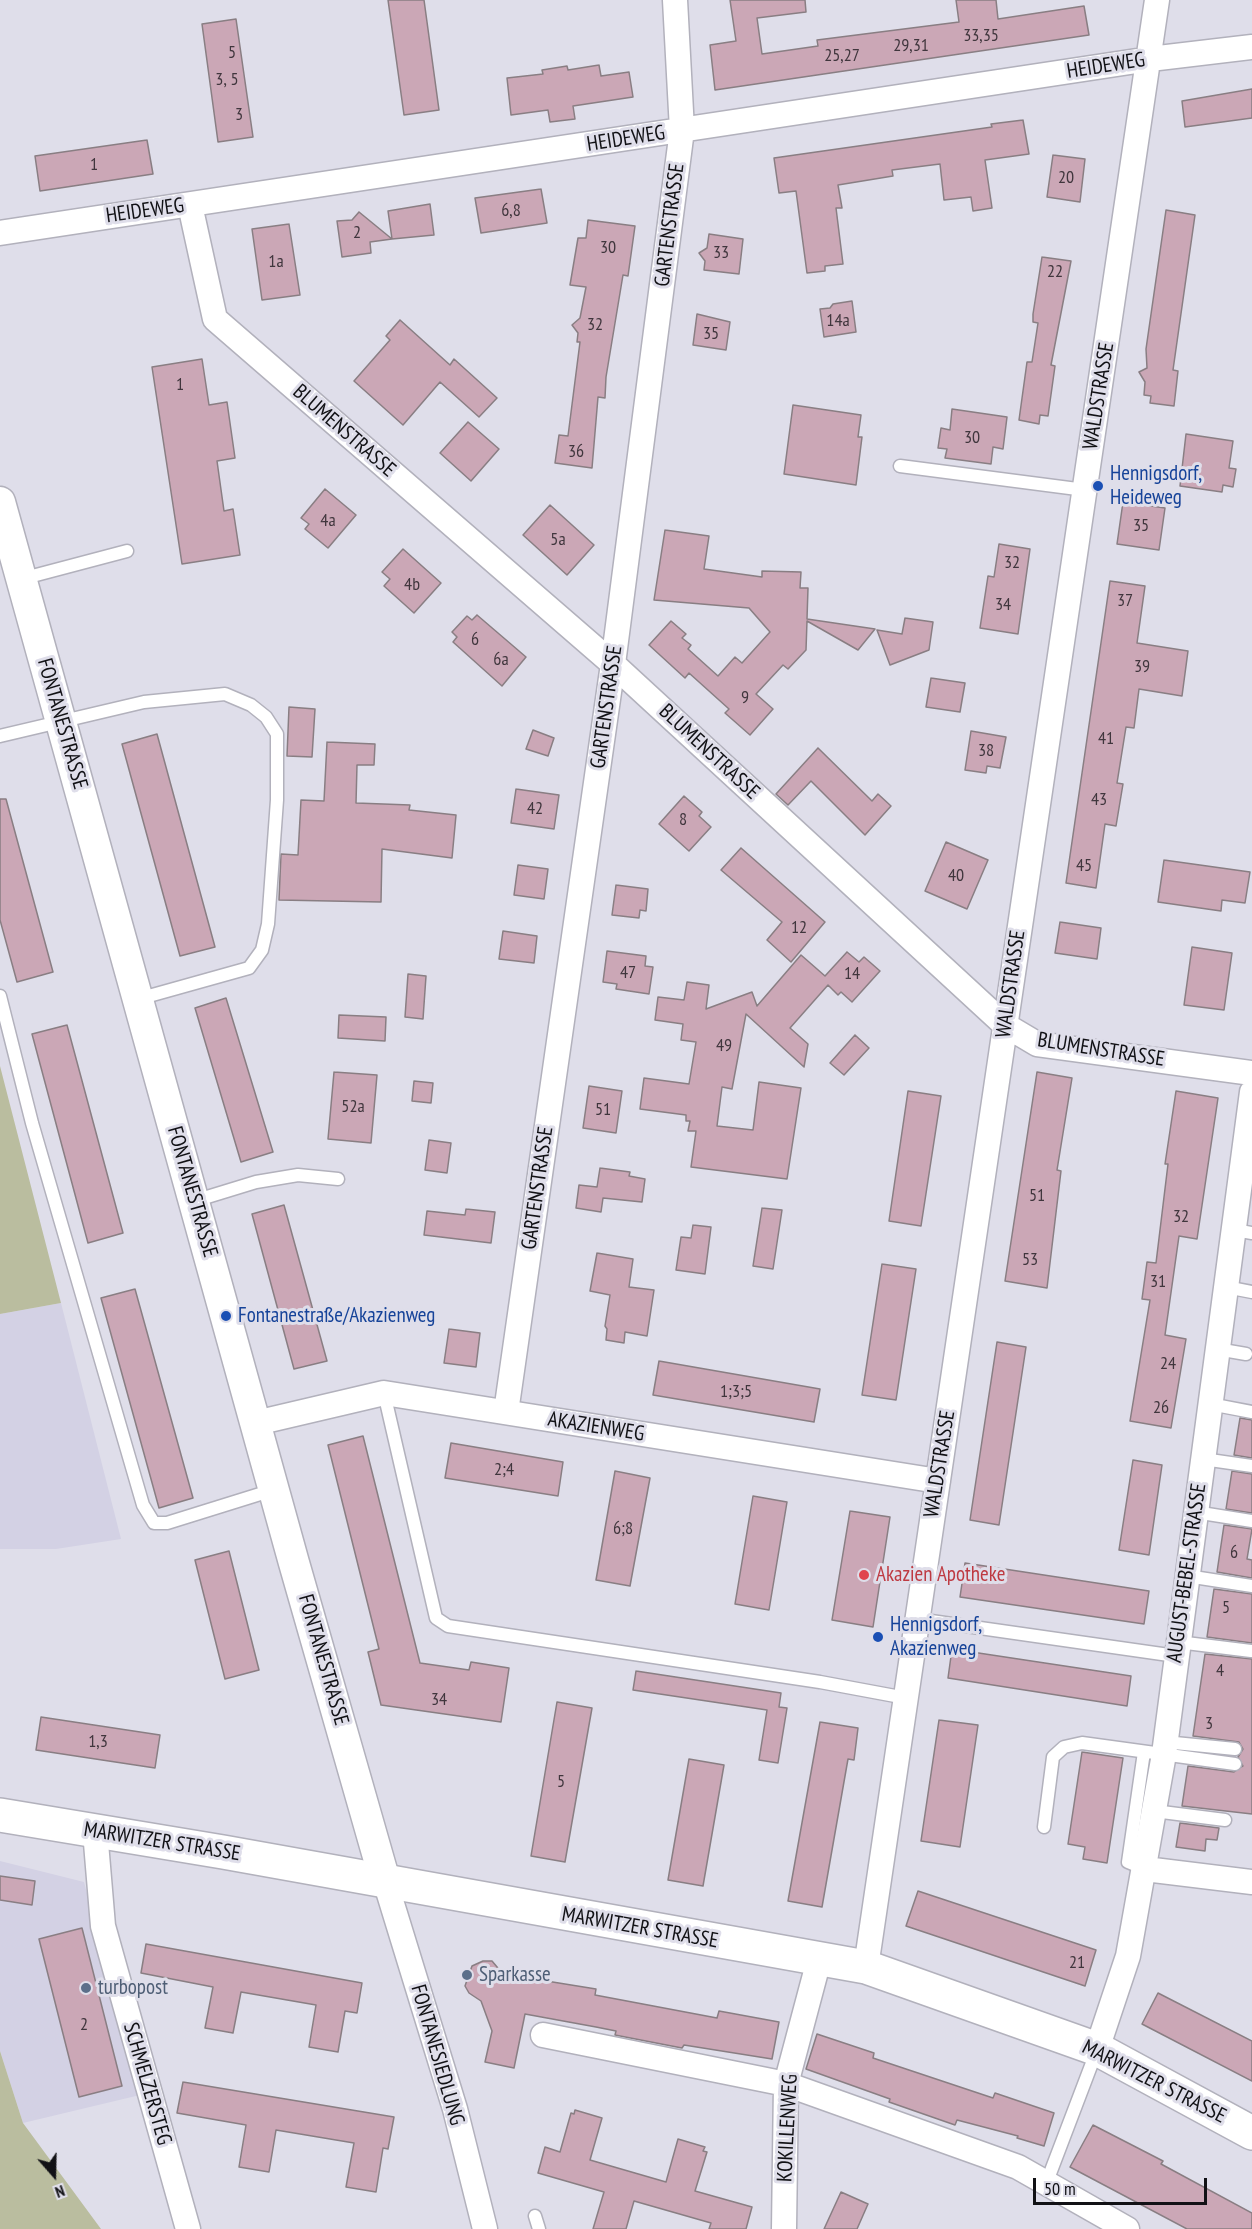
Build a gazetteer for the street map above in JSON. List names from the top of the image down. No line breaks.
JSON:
{"streets":{"main road":["MARWITZER STRASSE"],"street":["HEIDEWEG","GARTENSTRASSE","WALDSTRASSE","BLUMENSTRASSE","FONTANESTRASSE","AKAZIENWEG","AUGUST-BEBEL-STRASSE","FONTANESIEDLUNG","SCHMELZERSTEG","KOKILLENWEG"]},"crossings":[["HEIDEWEG","GARTENSTRASSE"],["HEIDEWEG","WALDSTRASSE"],["HEIDEWEG","BLUMENSTRASSE"],["GARTENSTRASSE","BLUMENSTRASSE"],["GARTENSTRASSE","AKAZIENWEG"],["WALDSTRASSE","BLUMENSTRASSE"],["WALDSTRASSE","AKAZIENWEG"],["WALDSTRASSE","MARWITZER STRASSE"],["FONTANESTRASSE","AKAZIENWEG"],["FONTANESTRASSE","MARWITZER STRASSE"],["FONTANESTRASSE","FONTANESIEDLUNG"],["AUGUST-BEBEL-STRASSE","MARWITZER STRASSE"],["MARWITZER STRASSE","FONTANESIEDLUNG"],["MARWITZER STRASSE","SCHMELZERSTEG"],["MARWITZER STRASSE","KOKILLENWEG"]],"places":["Hennigsdorf, Heideweg","Fontanestraße/Akazienweg","Akazien Apotheke","Hennigsdorf, Akazienweg","Sparkasse","turbopost"],"house_numbers":["33,35","29,31","5","25,27","3, 5","3","1","20","6,8","2","30","33","1a","22","14a","32","35","1","30","36","4a","35","5a","32","4b","37","34","6","6a","39","9","41","38","43","42","8","45","40","12","47","14","49","52a","51","51","32","53","31","24","1;3;5","26","2;4","6;8","6","5","4","34","3","1,3","5","21","2"],"scale_bar":"50 m","north":"bottom"}
